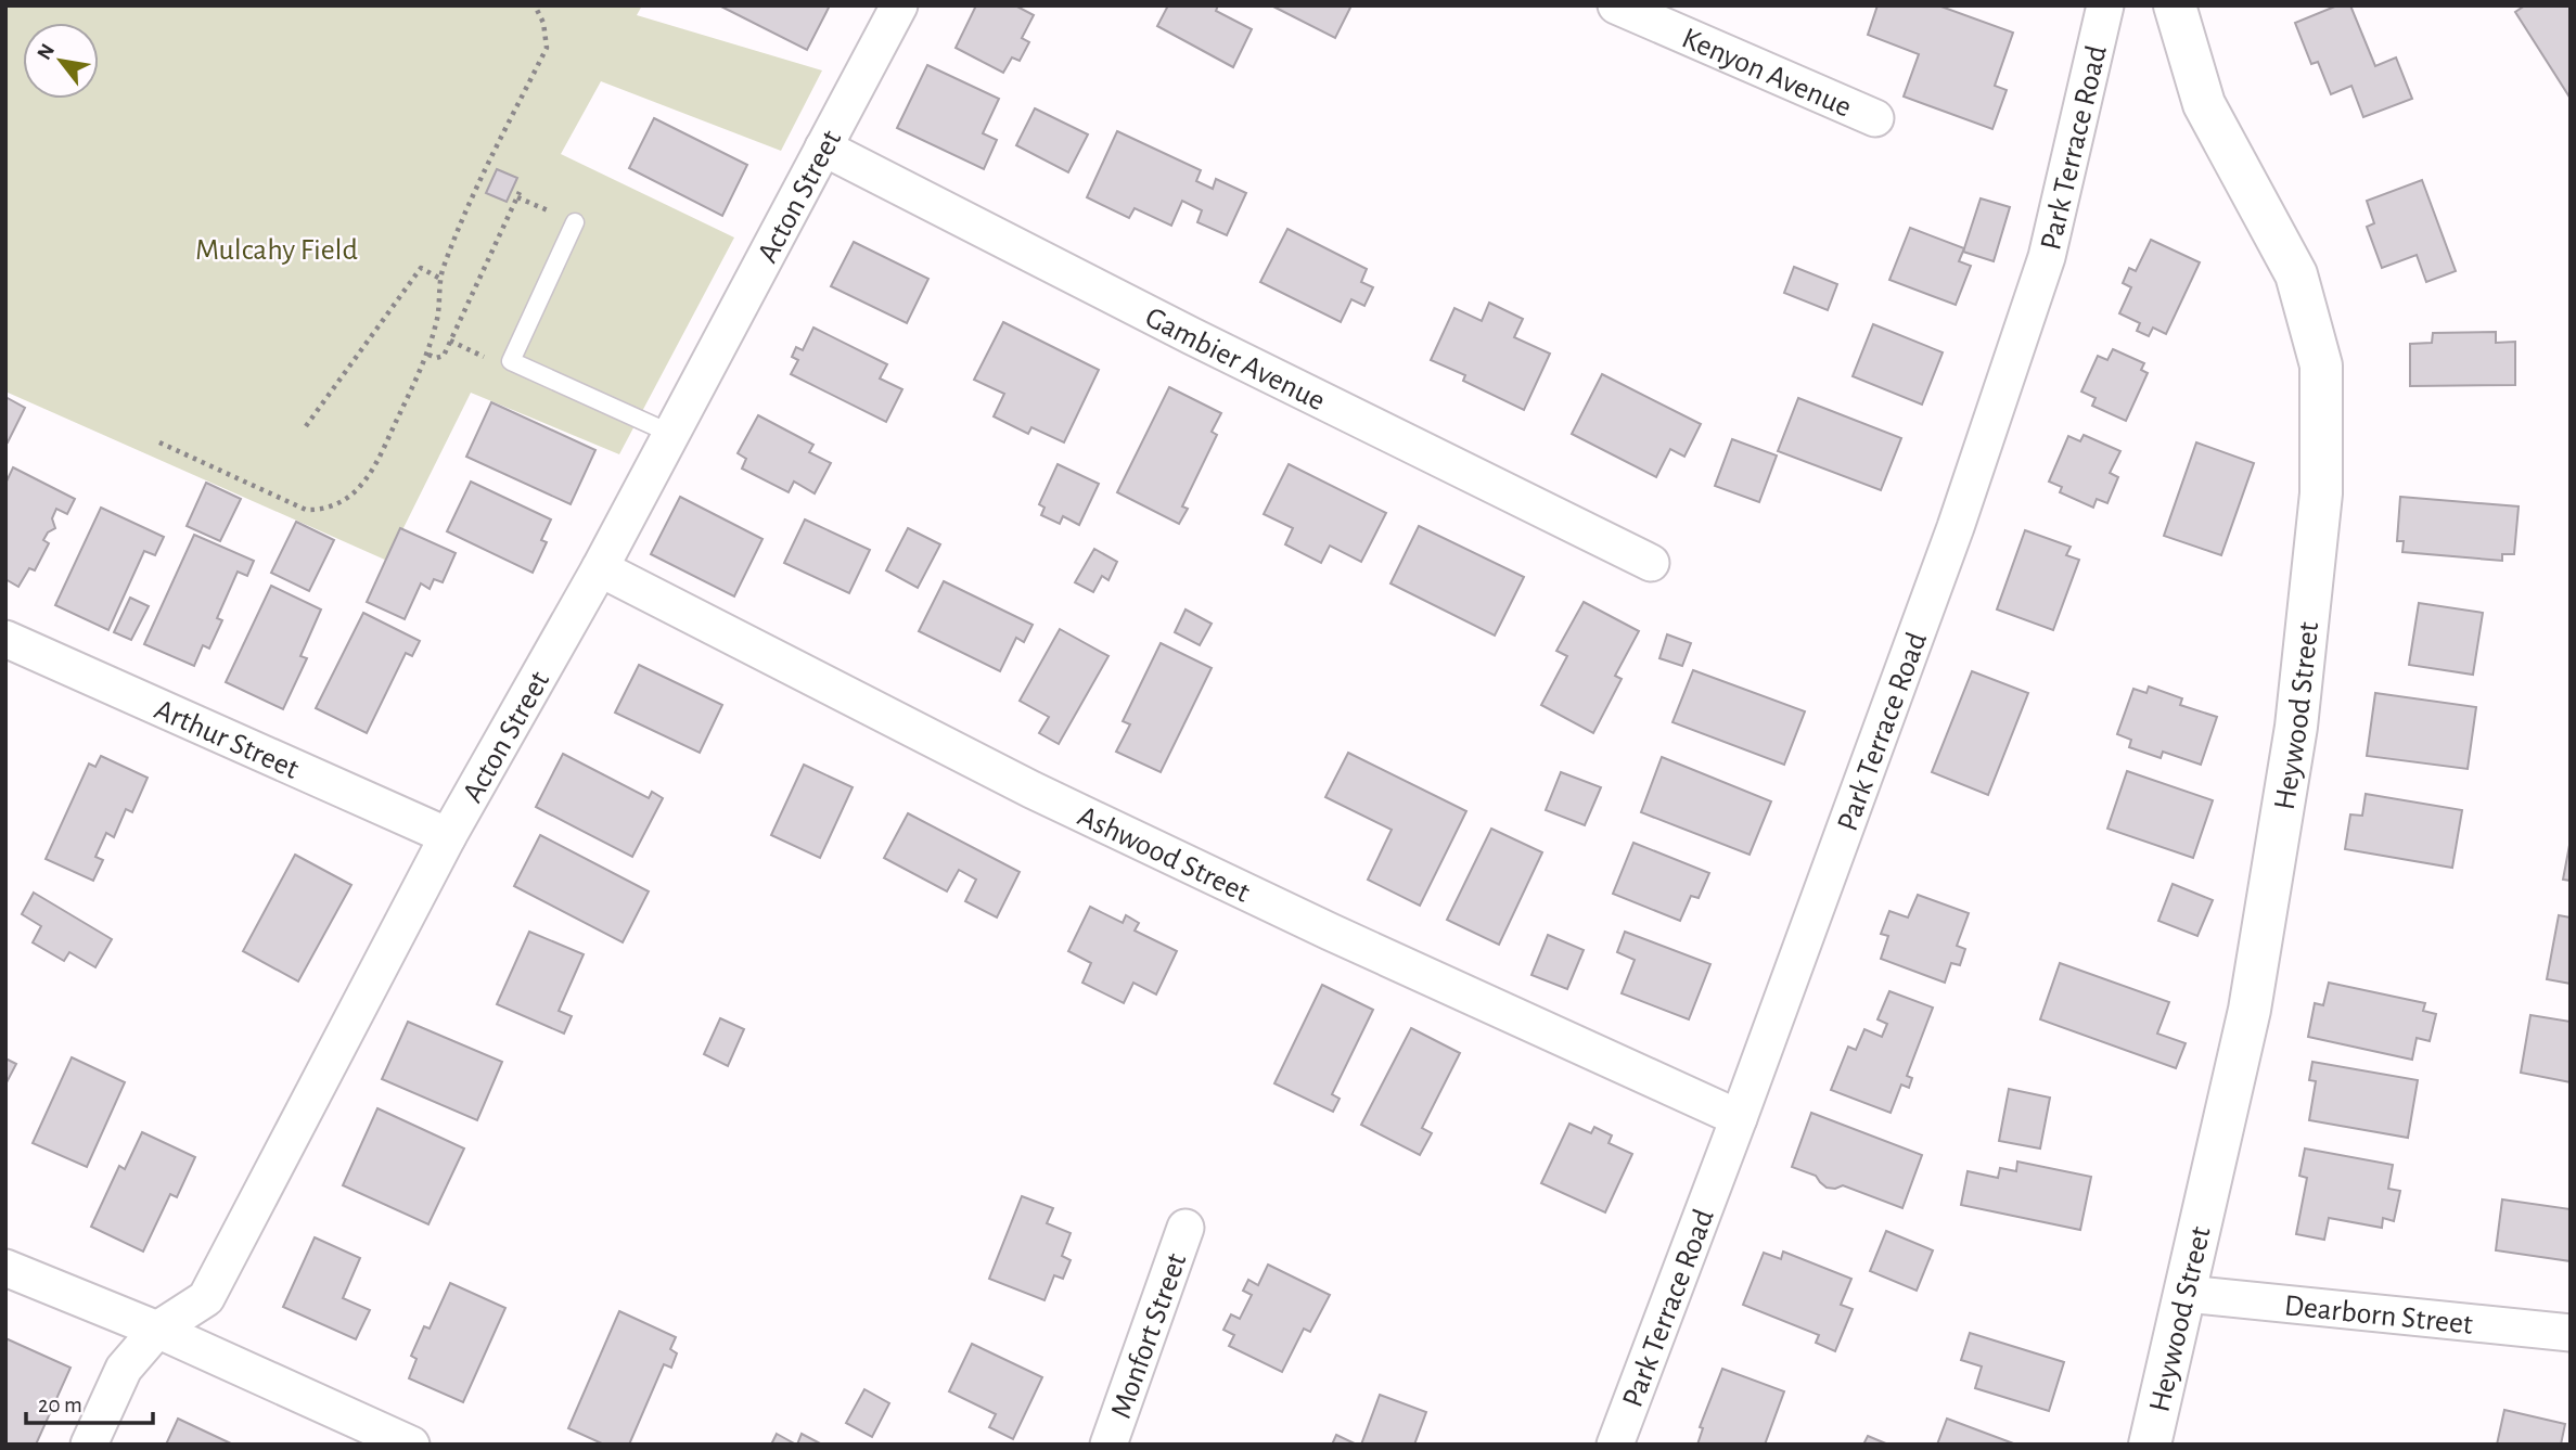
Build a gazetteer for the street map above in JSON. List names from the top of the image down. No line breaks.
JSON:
{"streets":{"street":["Kenyon Avenue","Park Terrace Road","Acton Street","Gambier Avenue","Heywood Street","Arthur Street","Ashwood Street","Dearborn Street","Monfort Street"]},"crossings":[["Park Terrace Road","Ashwood Street"],["Acton Street","Gambier Avenue"],["Acton Street","Arthur Street"],["Acton Street","Ashwood Street"],["Heywood Street","Dearborn Street"]],"parks":["Mulcahy Field"],"scale_bar":"20 m","north":"top left"}
